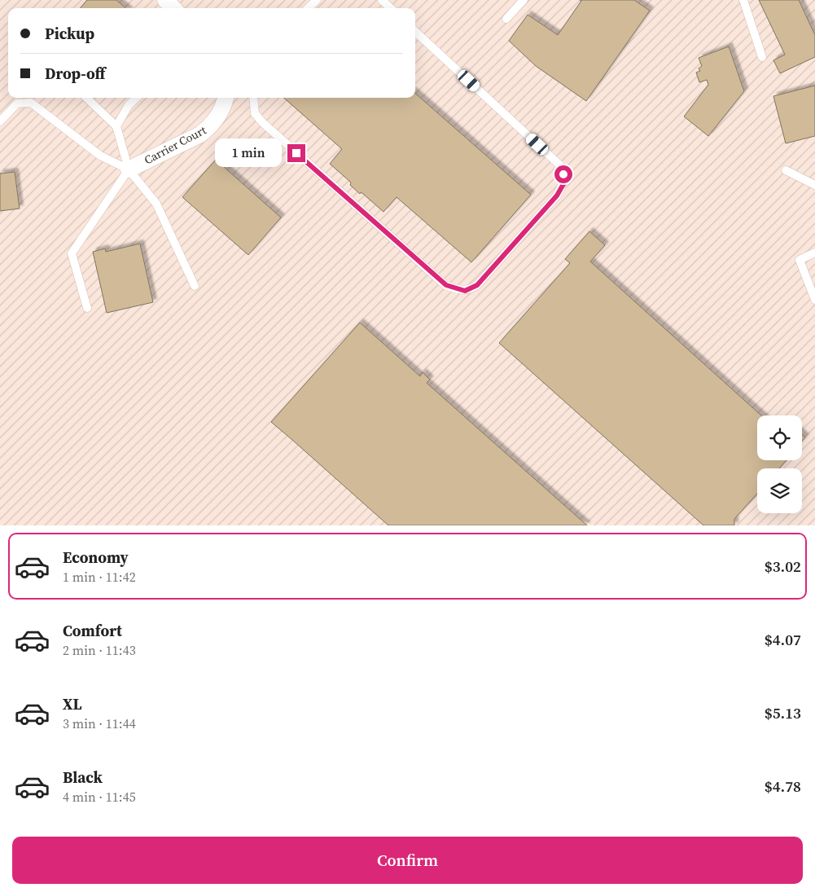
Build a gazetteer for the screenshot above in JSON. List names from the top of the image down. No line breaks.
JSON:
{"streets":{"street":["Carrier Court"]},"page":{"banner":["Pickup","Drop-off"],"bubble":"1 min","list":[{"name":"Economy","note":"1 min · 11:42","value":"$3.02"},{"name":"Comfort","note":"2 min · 11:43","value":"$4.07"},{"name":"XL","note":"3 min · 11:44","value":"$5.13"},{"name":"Black","note":"4 min · 11:45","value":"$4.78"}],"buttons":"Confirm"}}
